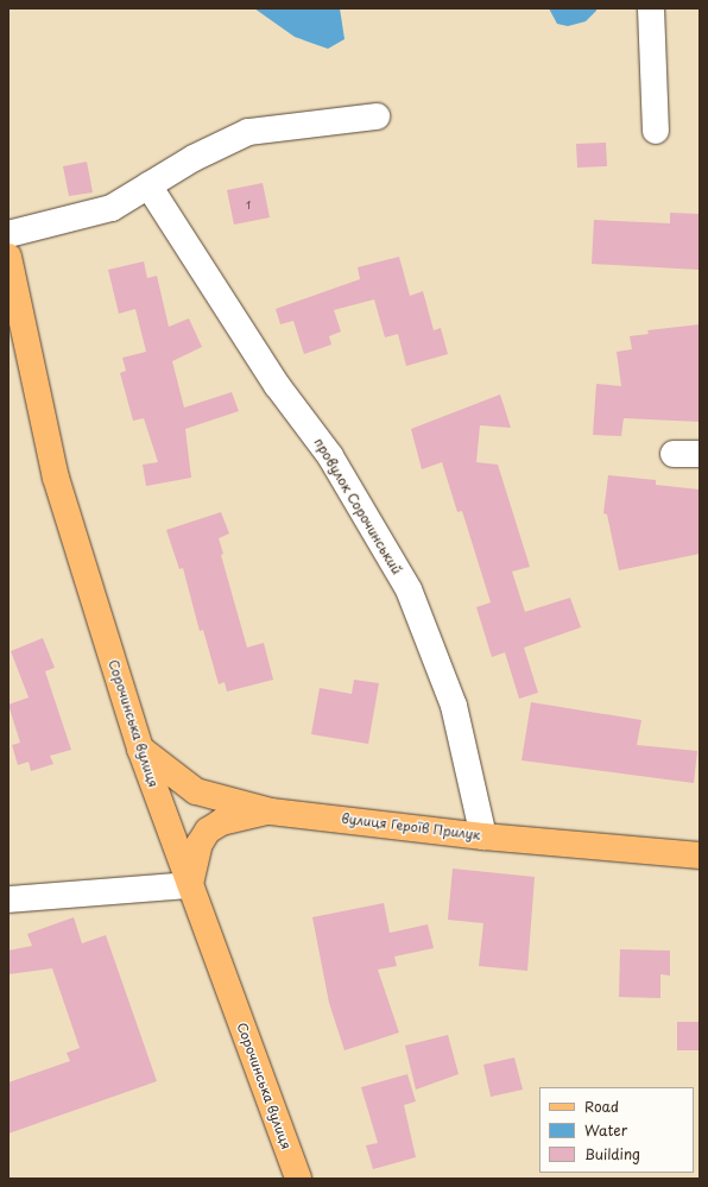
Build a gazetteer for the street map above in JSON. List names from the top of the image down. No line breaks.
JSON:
{"streets":{"main road":["Сорочинська вулиця","вулиця Героїв Прилук"],"street":["провулок Сорочинський"]},"crossings":[["провулок Сорочинський","вулиця Героїв Прилук"],["Сорочинська вулиця","вулиця Героїв Прилук"]],"house_numbers":["1"],"legend":["Road","Water","Building"]}
